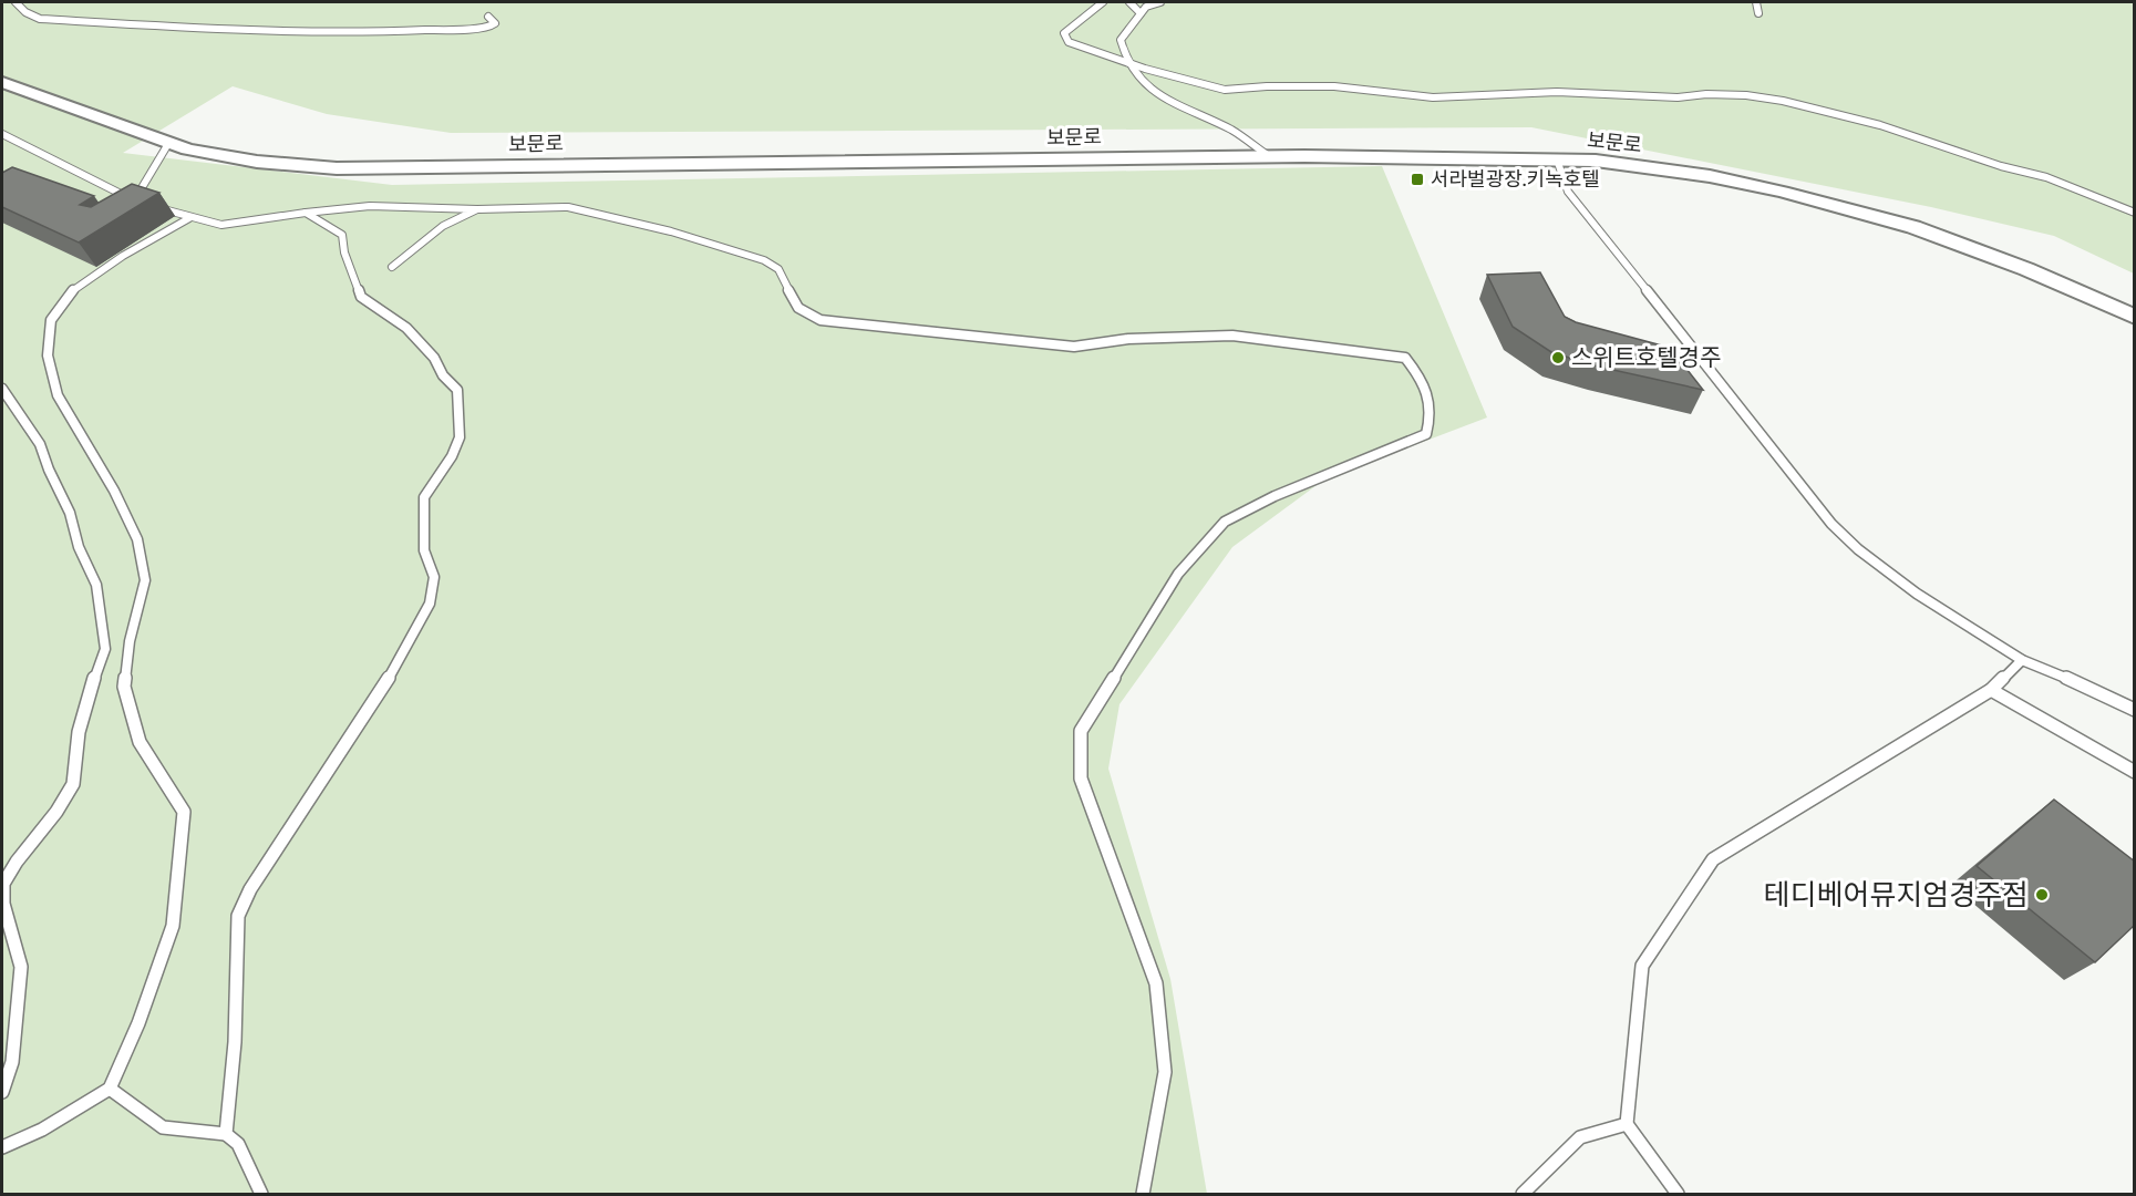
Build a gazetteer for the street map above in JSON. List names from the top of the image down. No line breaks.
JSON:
{"streets":{"street":["보문로"]},"places":{"transit":["서라벌광장.키녹호텔"],"other":["스위트호텔경주","테디베어뮤지엄경주점"]}}
